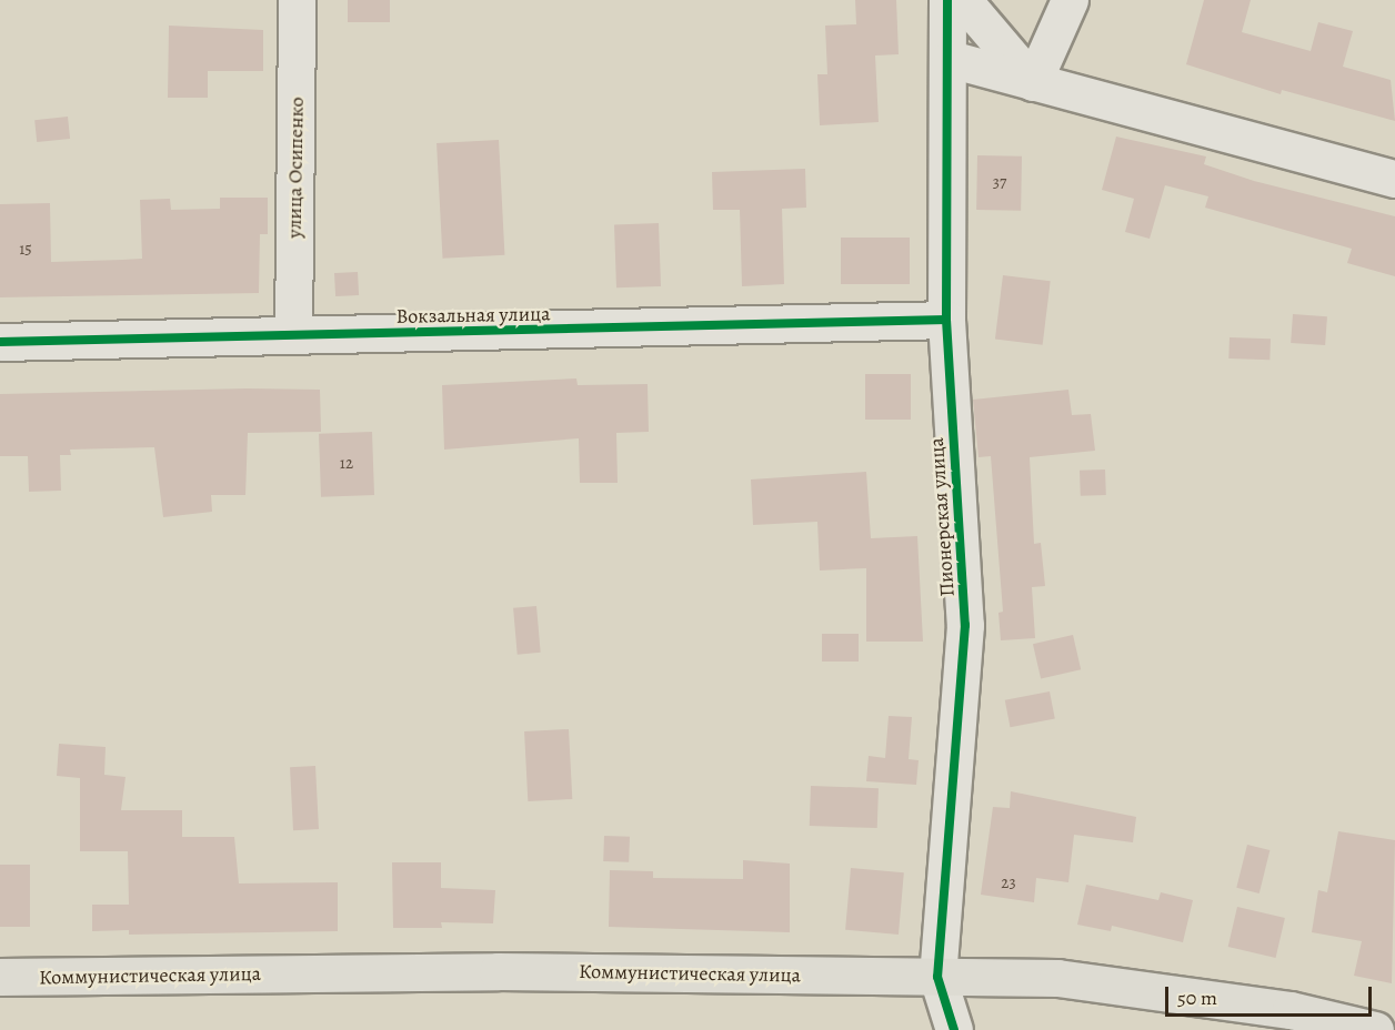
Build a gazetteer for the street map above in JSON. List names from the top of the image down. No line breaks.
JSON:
{"streets":{"main road":["Коммунистическая улица"],"street":["улица Осипенко","Вокзальная улица","Пионерская улица"]},"crossings":[["улица Осипенко","Вокзальная улица"],["Вокзальная улица","Пионерская улица"],["Пионерская улица","Коммунистическая улица"]],"house_numbers":["37","15","12","23"],"scale_bar":"50 m"}
